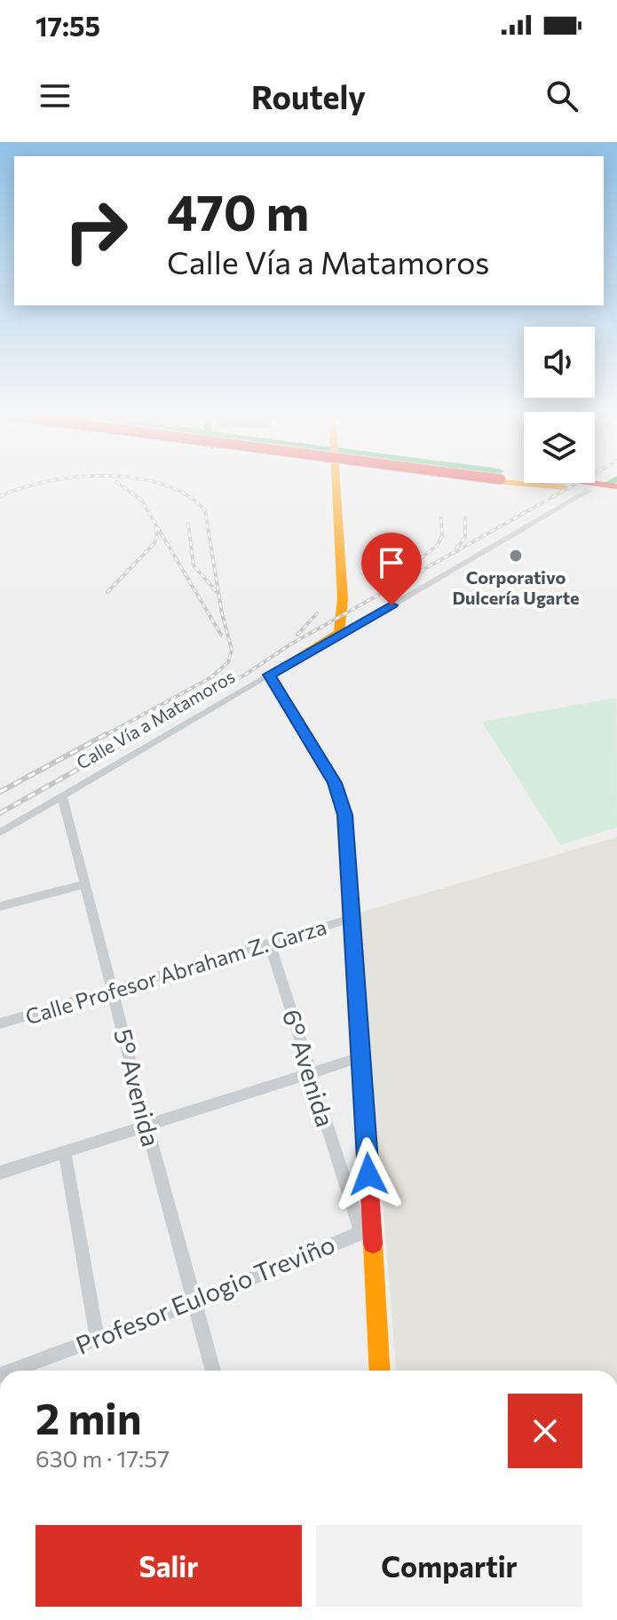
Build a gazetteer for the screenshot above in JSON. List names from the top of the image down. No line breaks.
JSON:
{"streets":{"main road":["Calle Vía a Matamoros"],"street":["Calle Profesor Abraham Z. Garza","6° Avenida","5° Avenida","Profesor Eulogio Treviño"]},"crossings":[["Calle Vía a Matamoros","5° Avenida"],["Calle Profesor Abraham Z. Garza","6° Avenida"],["Calle Profesor Abraham Z. Garza","5° Avenida"],["6° Avenida","Profesor Eulogio Treviño"],["5° Avenida","Profesor Eulogio Treviño"]],"places":["Corporativo Dulcería Ugarte"],"page":{"status":"17:55","header":"Routely","turn":["470 m","Calle Vía a Matamoros"],"heading":["2 min","630 m · 17:57"],"buttons":["Salir","Compartir"]}}
